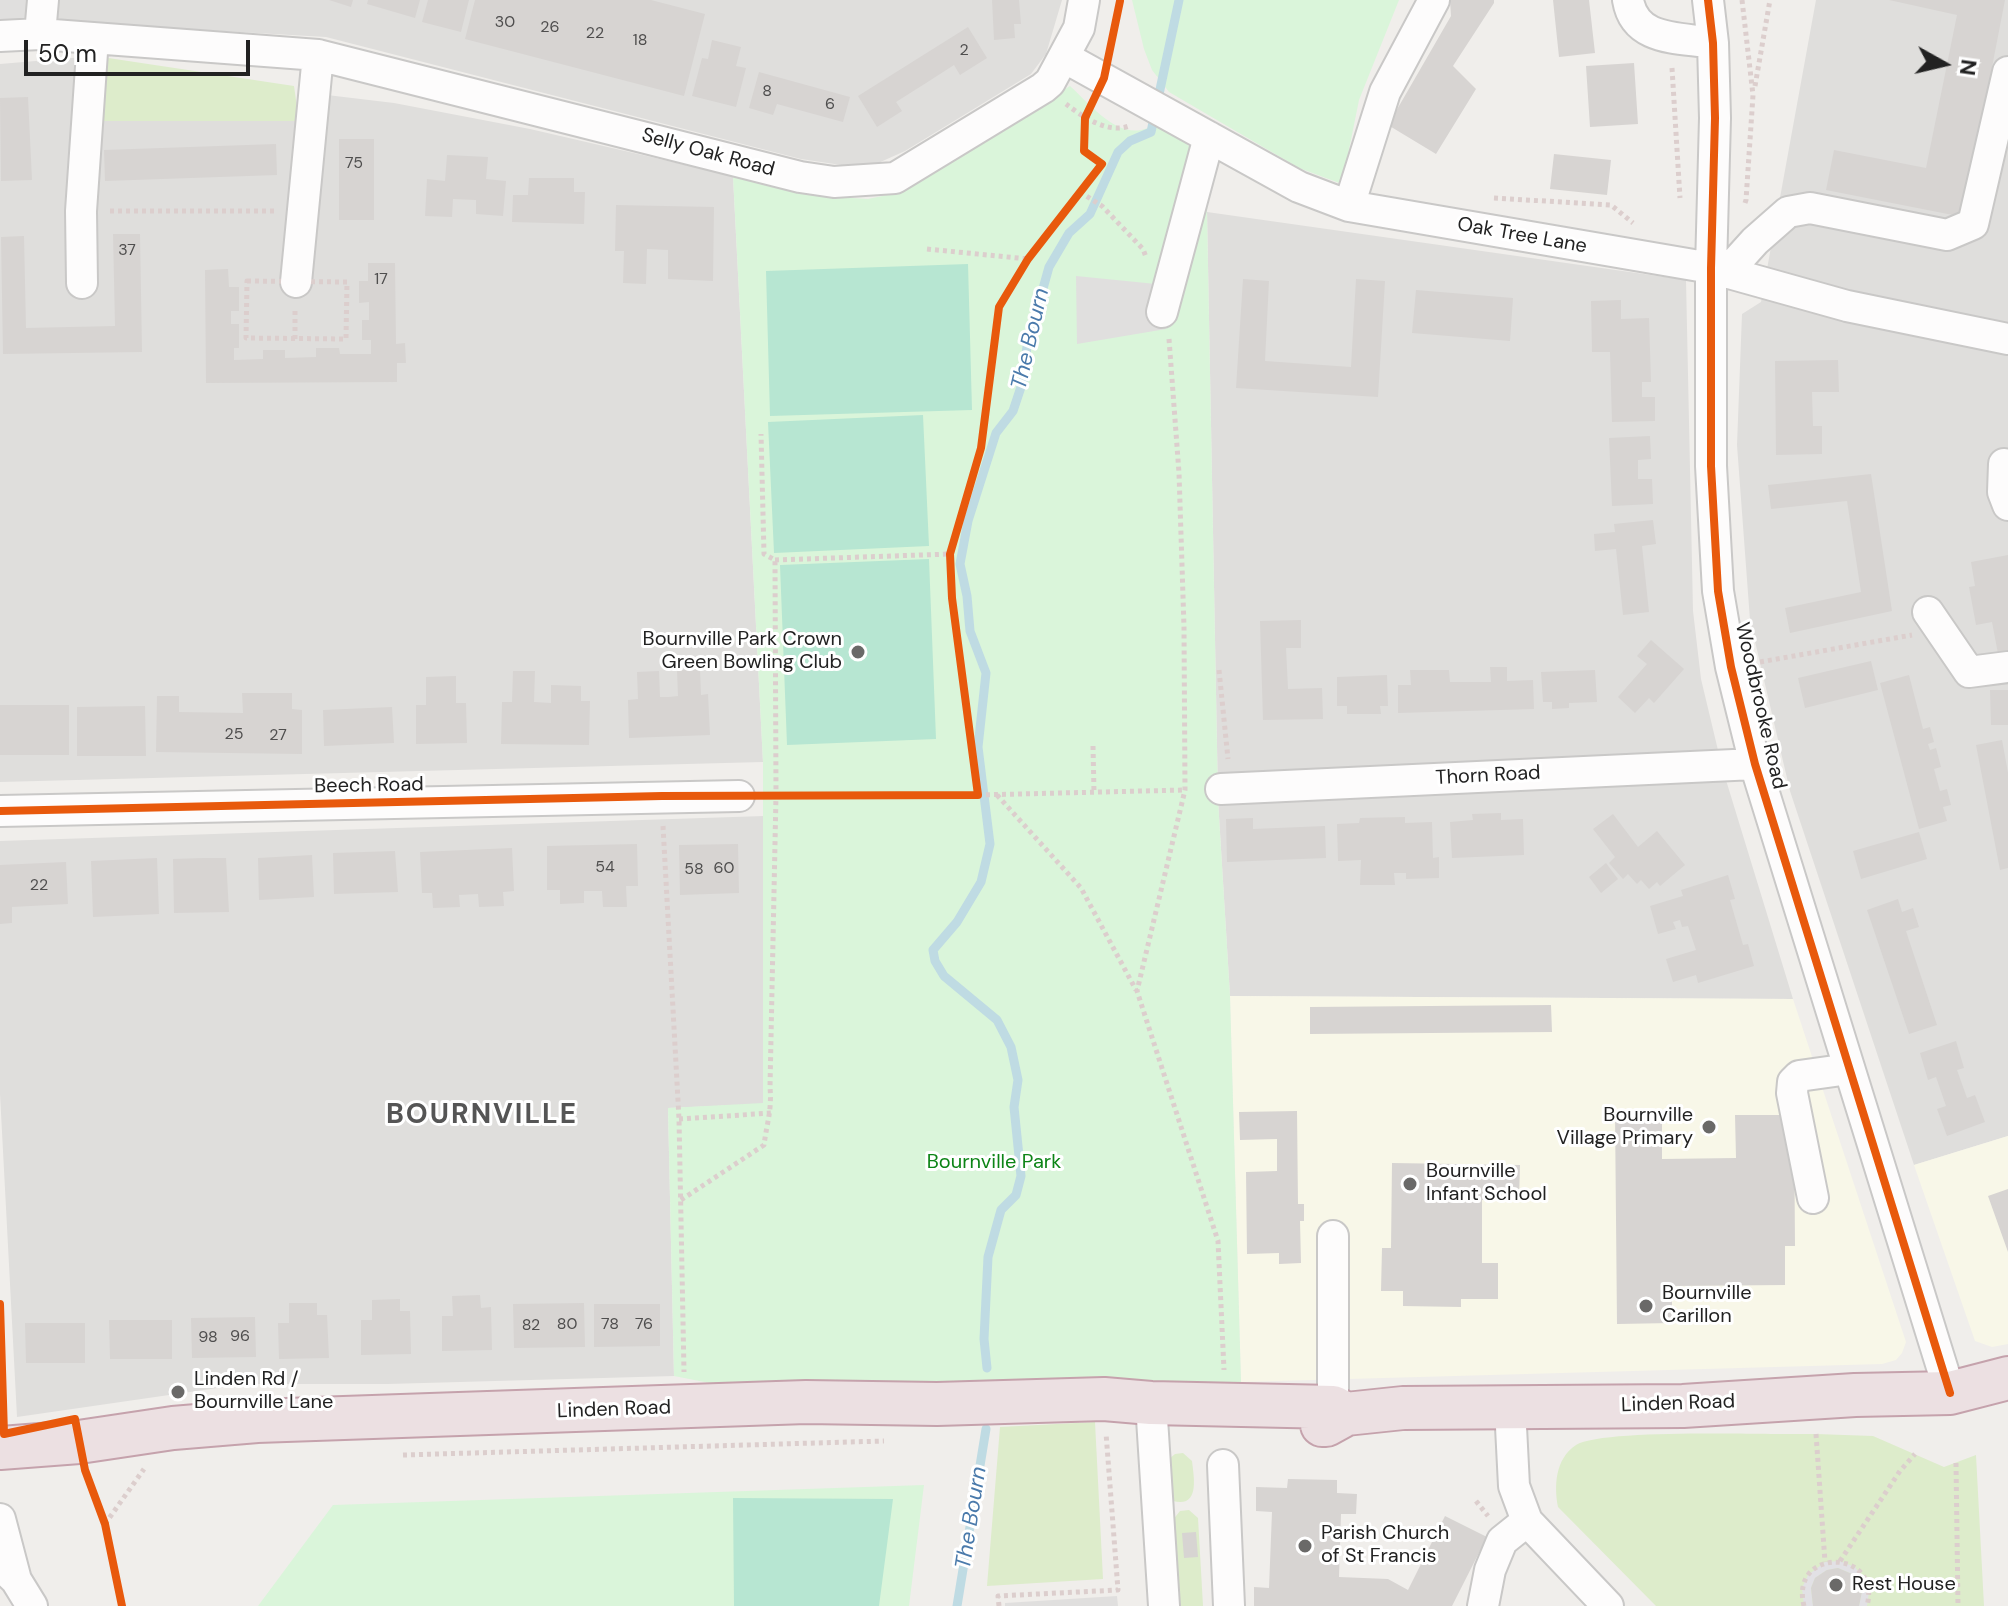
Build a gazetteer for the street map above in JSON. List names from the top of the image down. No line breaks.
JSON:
{"streets":{"highway":["Linden Road"],"street":["Selly Oak Road","Oak Tree Lane","Woodbrooke Road","Thorn Road","Beech Road"]},"crossings":[["Selly Oak Road","Oak Tree Lane"],["Oak Tree Lane","Woodbrooke Road"],["Woodbrooke Road","Thorn Road"],["Woodbrooke Road","Linden Road"]],"districts":["BOURNVILLE"],"water":["The Bourn"],"parks":["Bournville Park"],"places":["Bournville Park Crown Green Bowling Club","Bournville Village Primary","Bournville Infant School","Bournville Carillon","Linden Rd / Bournville Lane","Parish Church of St Francis","Rest House"],"house_numbers":["30","26","22","18","2","8","6","75","37","17","25","27","54","60","58","22","80","78","76","82","96","98"],"scale_bar":"50 m","north":"right"}
